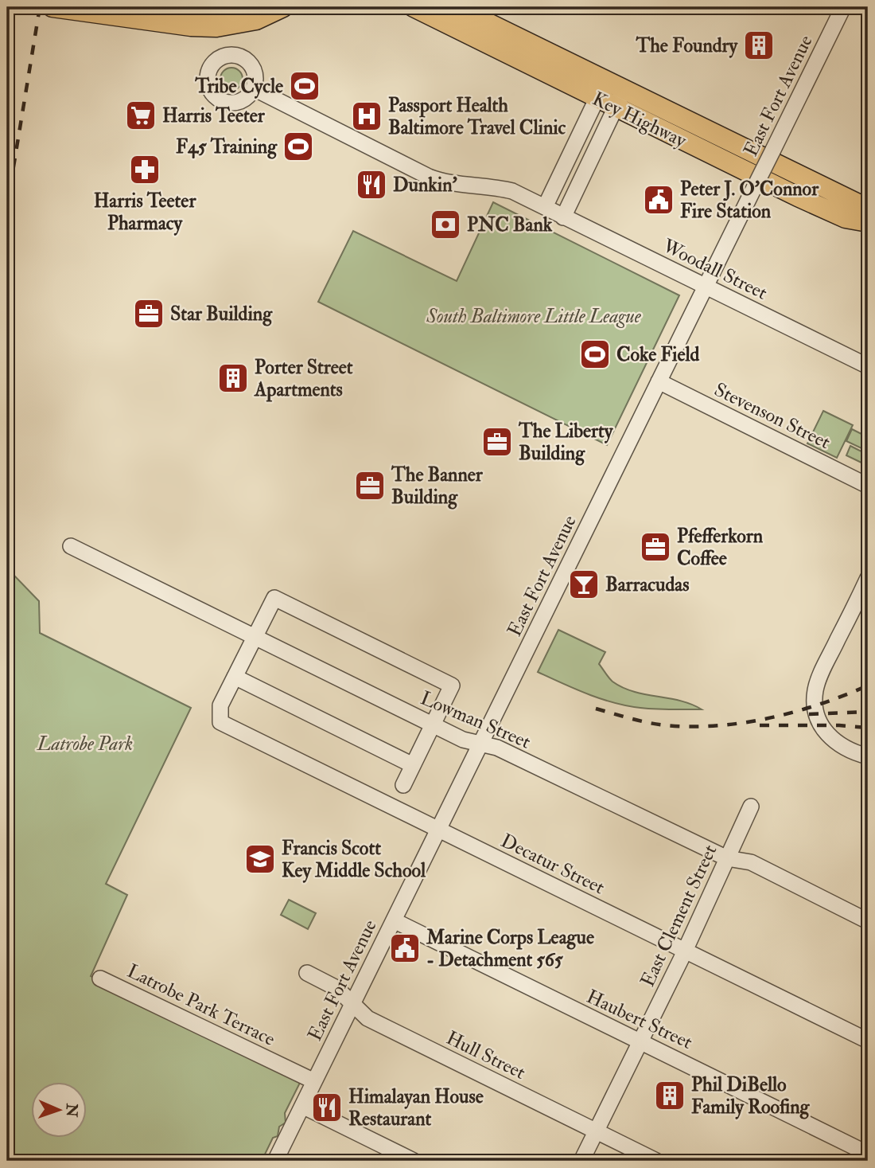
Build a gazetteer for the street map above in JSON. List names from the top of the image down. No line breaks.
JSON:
{"streets":{"main road":["Key Highway"],"street":["East Fort Avenue","Woodall Street","Stevenson Street","Lowman Street","Decatur Street","East Clement Street","Latrobe Park Terrace","Haubert Street","Hull Street"]},"crossings":[["East Fort Avenue","Woodall Street"],["East Fort Avenue","Stevenson Street"],["East Fort Avenue","Lowman Street"],["East Fort Avenue","Decatur Street"],["East Fort Avenue","Latrobe Park Terrace"],["East Fort Avenue","Haubert Street"],["East Fort Avenue","Hull Street"],["Lowman Street","East Clement Street"],["Decatur Street","East Clement Street"],["East Clement Street","Haubert Street"],["East Clement Street","Hull Street"]],"parks":["South Baltimore Little League","Latrobe Park"],"places":{"building":["The Foundry","Porter Street Apartments","Phil DiBello Family Roofing"],"sports":["Tribe Cycle","F45 Training","Coke Field"],"supermarket":["Harris Teeter"],"hospital":["Passport Health Baltimore Travel Clinic"],"pharmacy":["Harris Teeter Pharmacy"],"restaurant":["Dunkin'","Himalayan House Restaurant"],"public building":["Peter J. O'Connor Fire Station","Marine Corps League - Detachment 565"],"bank":["PNC Bank"],"office":["Star Building","The Liberty Building","The Banner Building","Pfefferkorn Coffee"],"bar":["Barracudas"],"school or university":["Francis Scott Key Middle School"]},"north":"right"}
